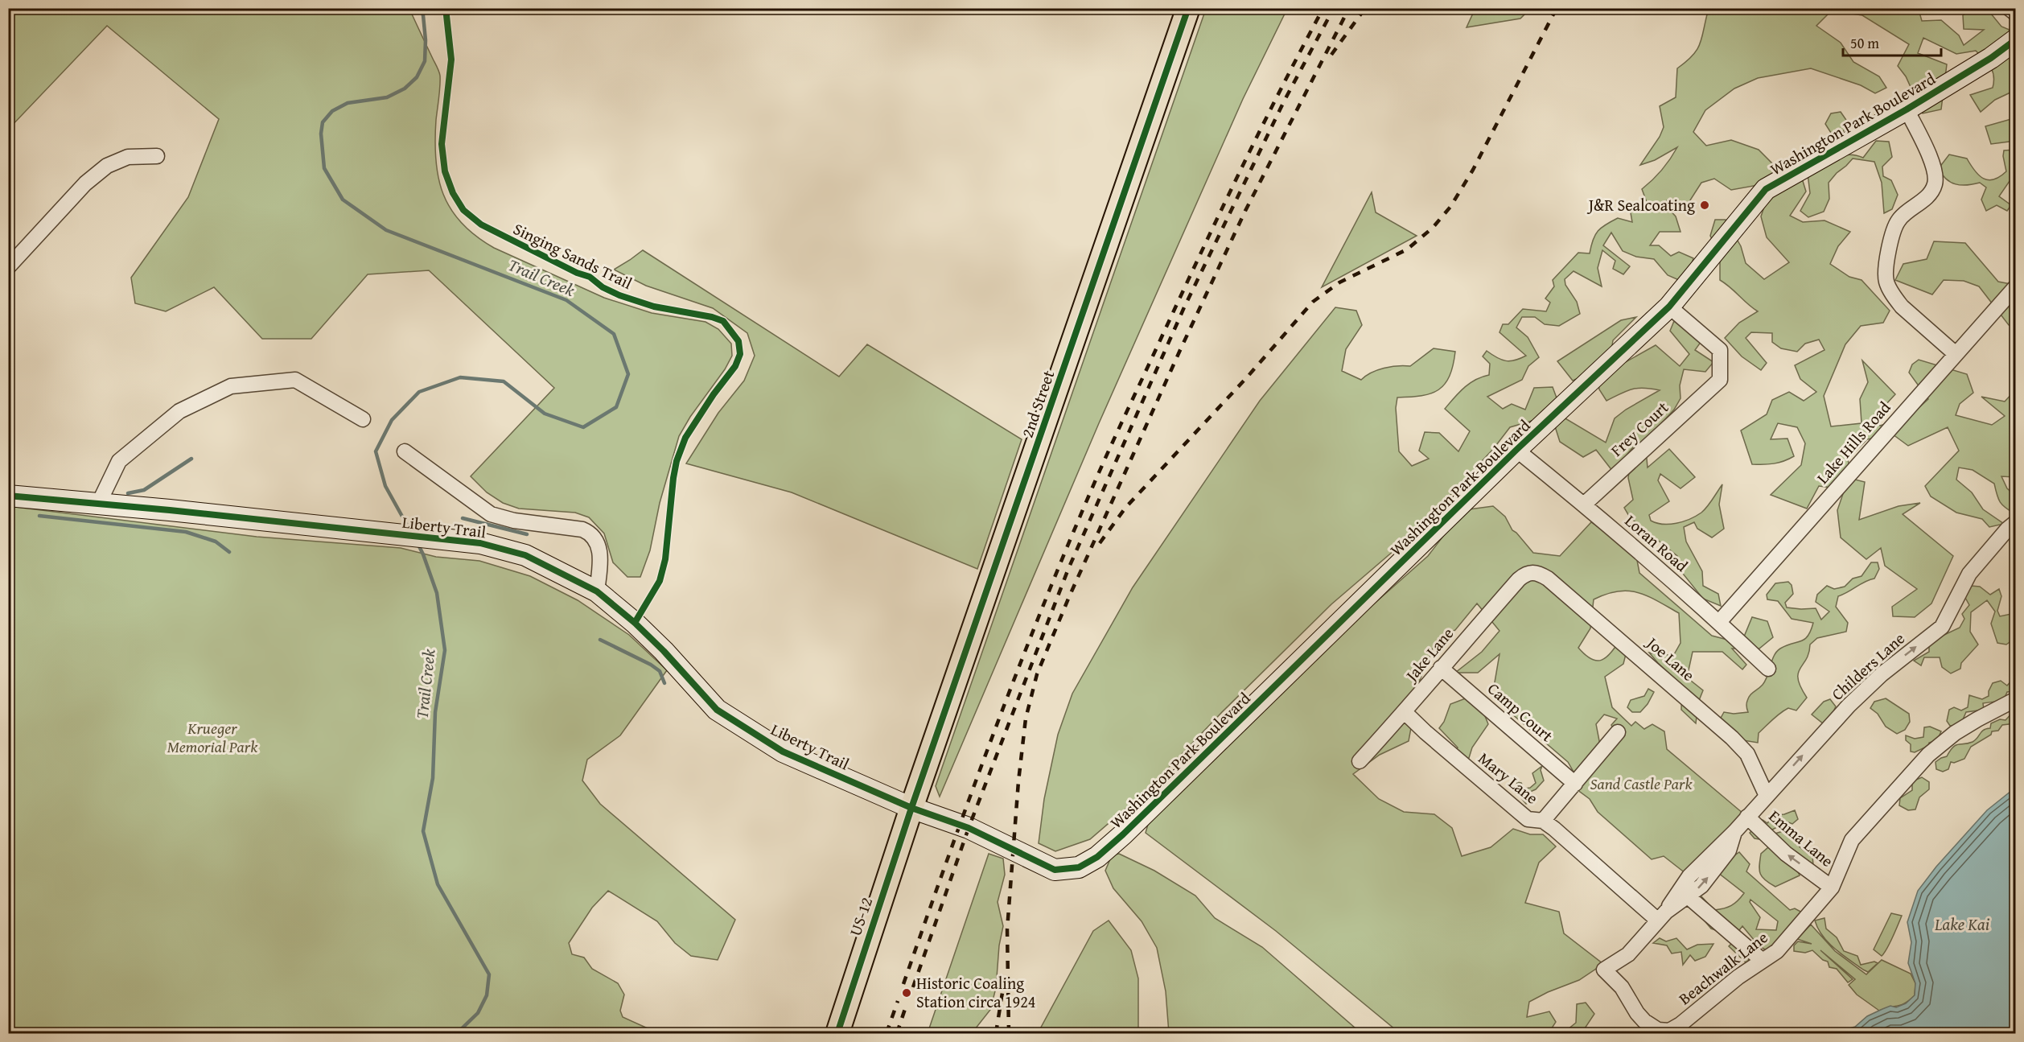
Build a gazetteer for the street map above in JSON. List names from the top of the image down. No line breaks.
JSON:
{"streets":{"main road":["2nd Street","US-12"],"street":["Washington Park Boulevard","Frey Court","Lake Hills Road","Liberty Trail","Loran Road","Jake Lane","Joe Lane","Childers Lane","Camp Court","Mary Lane","Emma Lane","Beachwalk Lane"],"cycle path":["Singing Sands Trail"]},"crossings":[["Washington Park Boulevard","2nd Street"],["Washington Park Boulevard","Frey Court"],["Washington Park Boulevard","Liberty Trail"],["Washington Park Boulevard","Loran Road"],["Washington Park Boulevard","US-12"],["2nd Street","Liberty Trail"],["2nd Street","US-12"],["Frey Court","Loran Road"],["Lake Hills Road","Loran Road"],["Liberty Trail","US-12"],["Jake Lane","Joe Lane"],["Jake Lane","Camp Court"],["Jake Lane","Mary Lane"],["Joe Lane","Childers Lane"],["Childers Lane","Mary Lane"],["Childers Lane","Emma Lane"],["Childers Lane","Beachwalk Lane"],["Emma Lane","Beachwalk Lane"]],"one_way":["Childers Lane"],"water":["Trail Creek","Lake Kai"],"parks":["Krueger Memorial Park","Sand Castle Park"],"places":["J&R Sealcoating","Historic Coaling Station circa 1924"],"scale_bar":"50 m"}
